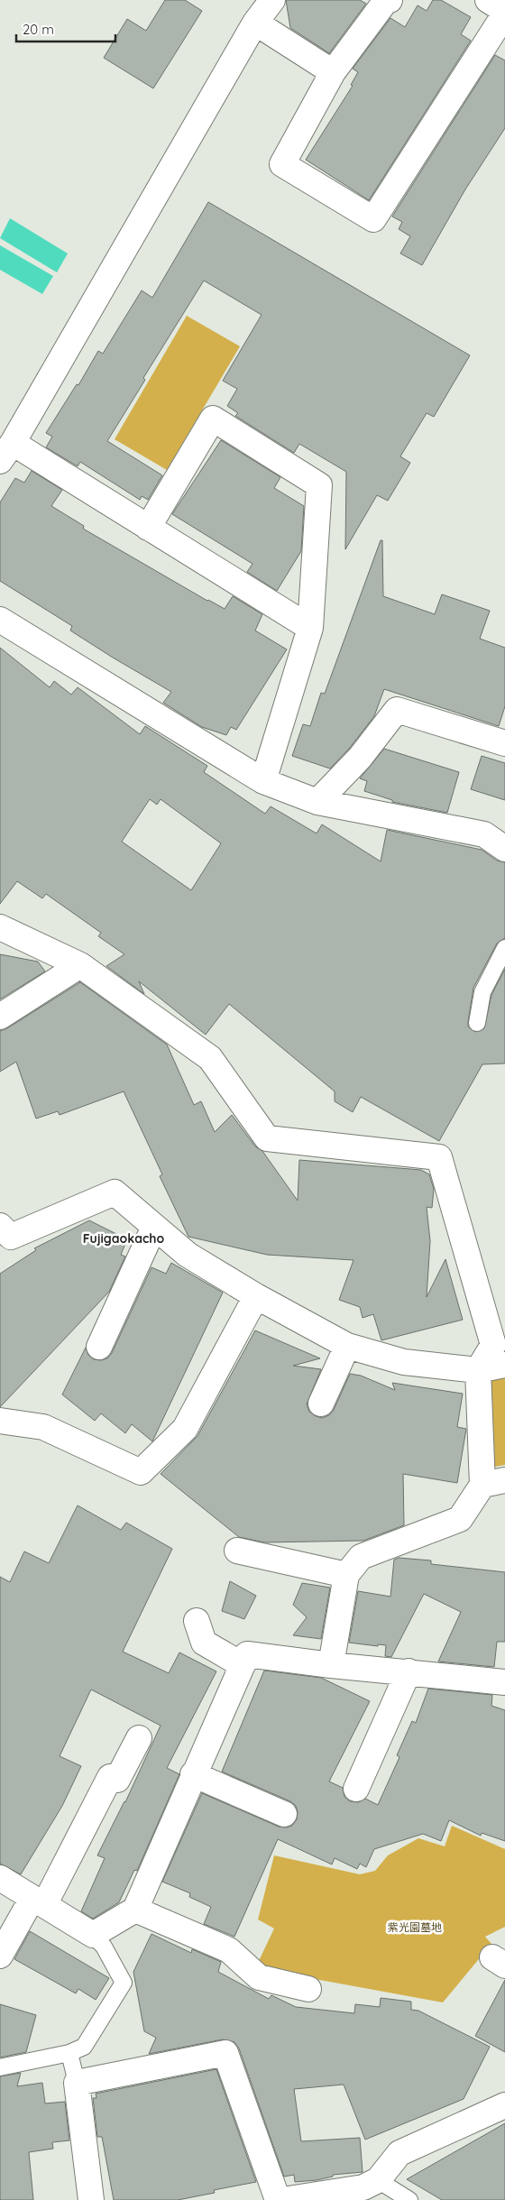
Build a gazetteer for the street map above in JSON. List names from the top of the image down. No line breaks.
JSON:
{"districts":["Fujigaokacho"],"parks":["紫光園墓地"],"scale_bar":"20 m"}
